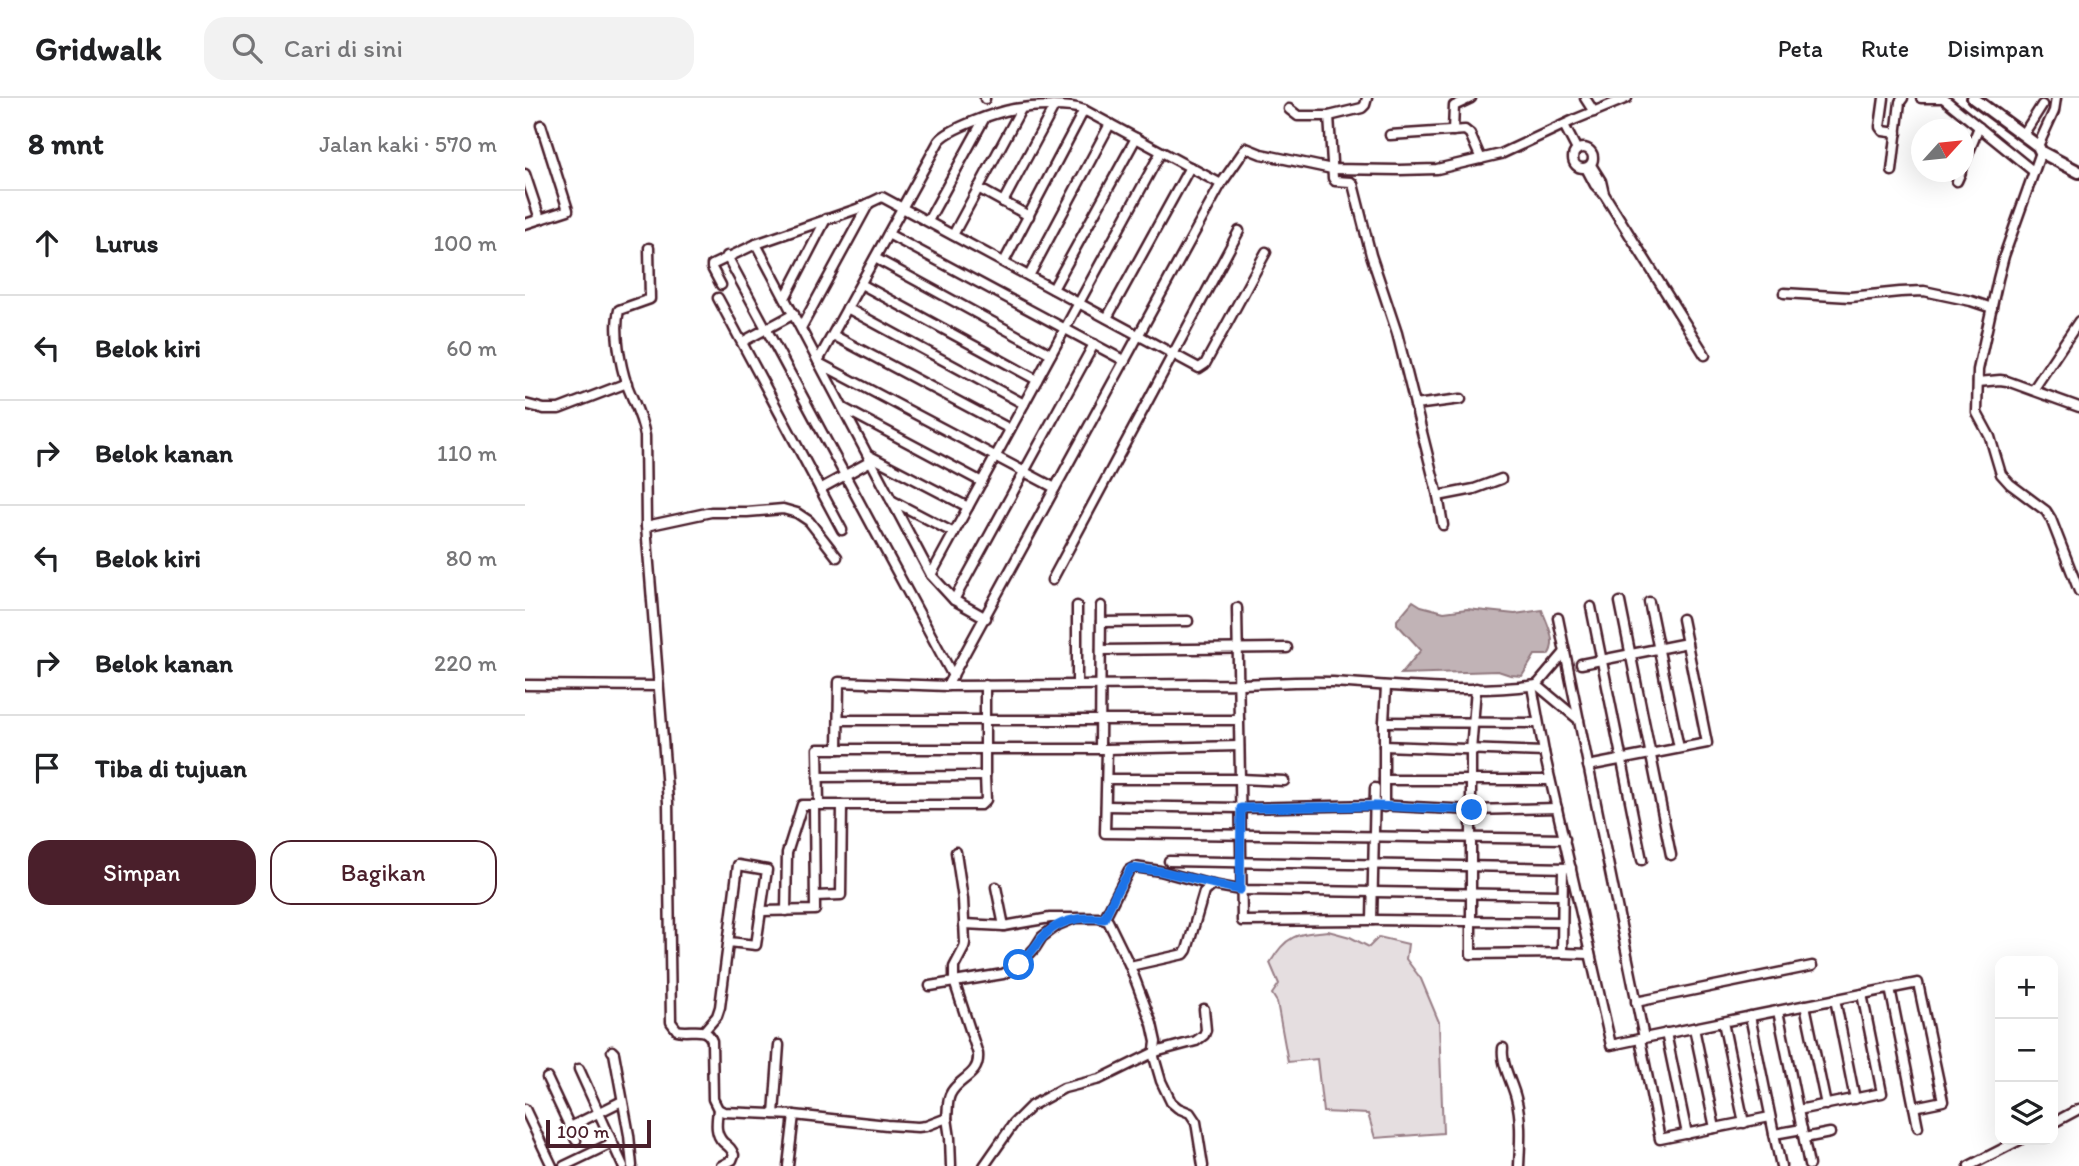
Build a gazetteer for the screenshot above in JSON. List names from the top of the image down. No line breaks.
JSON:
{"scale_bar":"100 m","north":"top right","page":{"header":"Gridwalk","search":"Cari di sini","nav":["Peta","Rute","Disimpan"],"heading":["8 mnt","Jalan kaki · 570 m"],"list":[["Lurus","100 m"],["Belok kiri","60 m"],["Belok kanan","110 m"],["Belok kiri","80 m"],["Belok kanan","220 m"],"Tiba di tujuan"],"buttons":["Simpan","Bagikan"],"map_buttons":["+","−"],"scale":"100 m"}}
